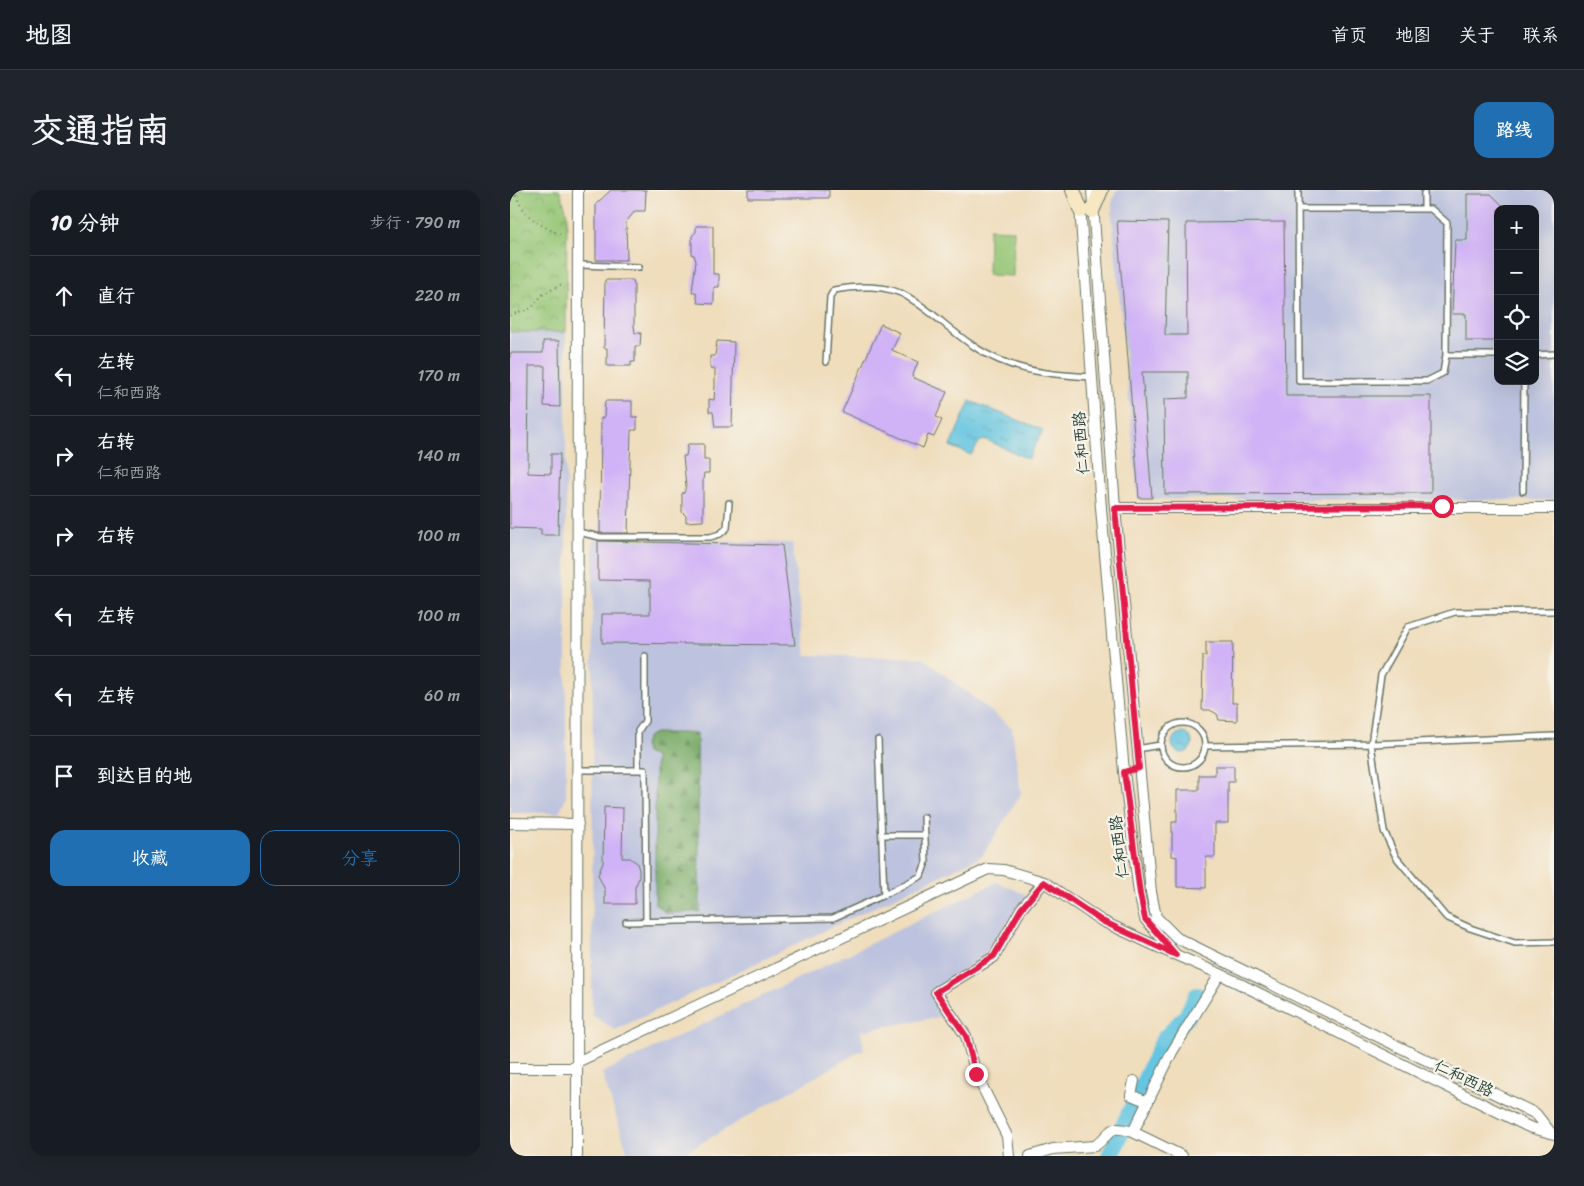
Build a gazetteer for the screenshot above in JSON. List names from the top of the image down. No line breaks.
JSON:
{"streets":{"street":["仁和西路"]},"page":{"header":"地图","nav":["首页","地图","关于","联系"],"title":"交通指南","buttons":["路线",["收藏","分享"]],"heading":["10 分钟","步行 · 790 m"],"map_buttons":["+","−"],"list":[["直行","220 m"],["左转","仁和西路","170 m"],["右转","仁和西路","140 m"],["右转","100 m"],["左转","100 m"],["左转","60 m"],"到达目的地"]}}
